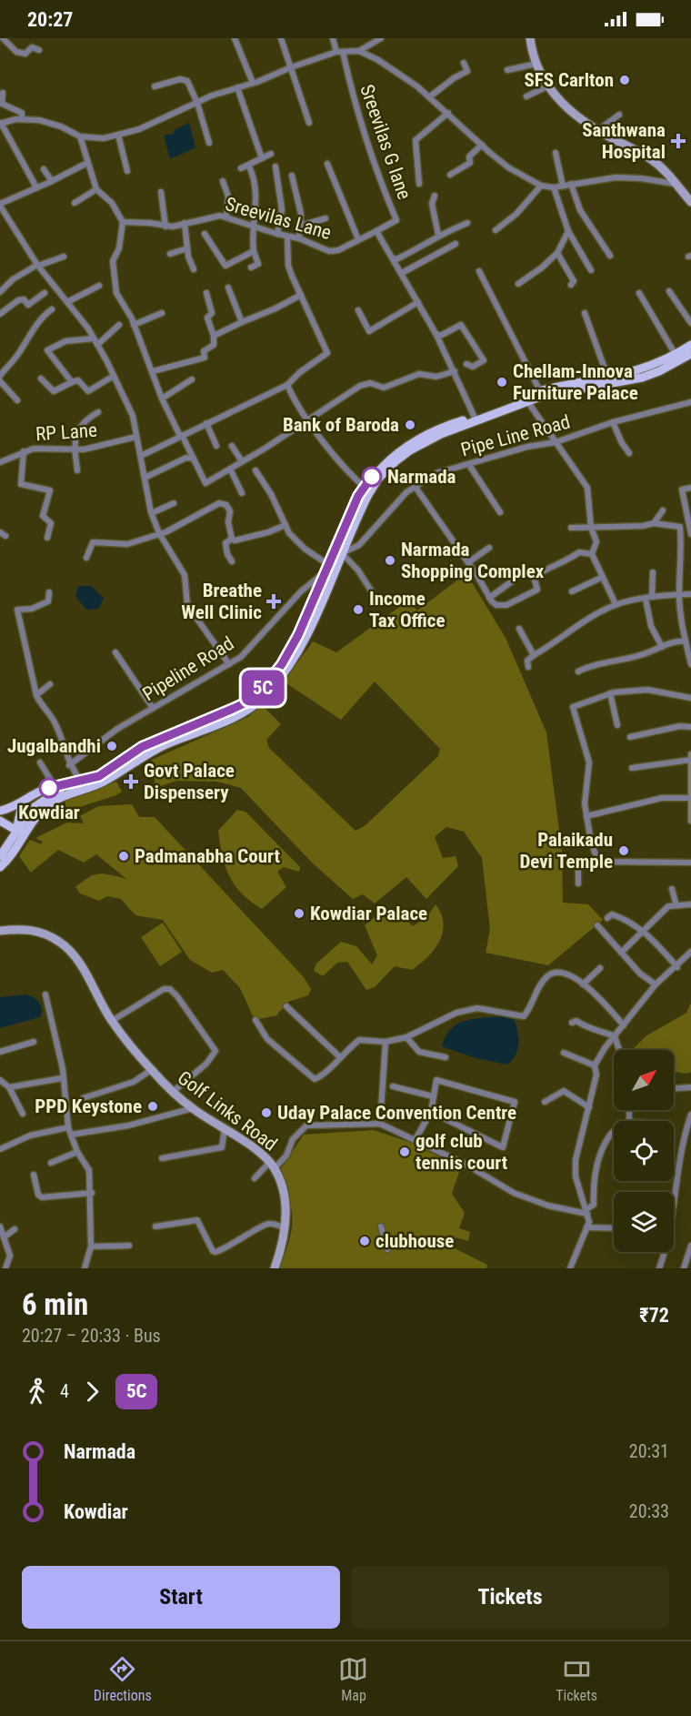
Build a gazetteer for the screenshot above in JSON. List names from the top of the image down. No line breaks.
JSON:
{"streets":{"street":["Sreevilas G lane","Sreevilas Lane","RP Lane","Pipe Line Road","Pipeline Road","Golf Links Road"]},"crossings":[["Sreevilas G lane","Sreevilas Lane"]],"places":{"other":["SFS Carlton","Chellam-Innova Furniture Palace","Bank of Baroda","Narmada","Narmada Shopping Complex","Income Tax Office","Jugalbandhi","Kowdiar","Palaikadu Devi Temple","Padmanabha Court","Kowdiar Palace","PPD Keystone","Uday Palace Convention Centre","golf club tennis court","clubhouse"],"health":["Santhwana Hospital","Breathe Well Clinic","Govt Palace Dispensery"]},"lines":["bus line 5C"],"north":"top right","page":{"status":"20:27","on_map":"5C","heading":["6 min","20:27 – 20:33 · Bus","₹72"],"legs":["4","5C"],"list":[{"name":"Narmada","value":"20:31"},{"name":"Kowdiar","value":"20:33"}],"buttons":["Start","Tickets"],"tabs":["Directions","Map","Tickets"]}}
